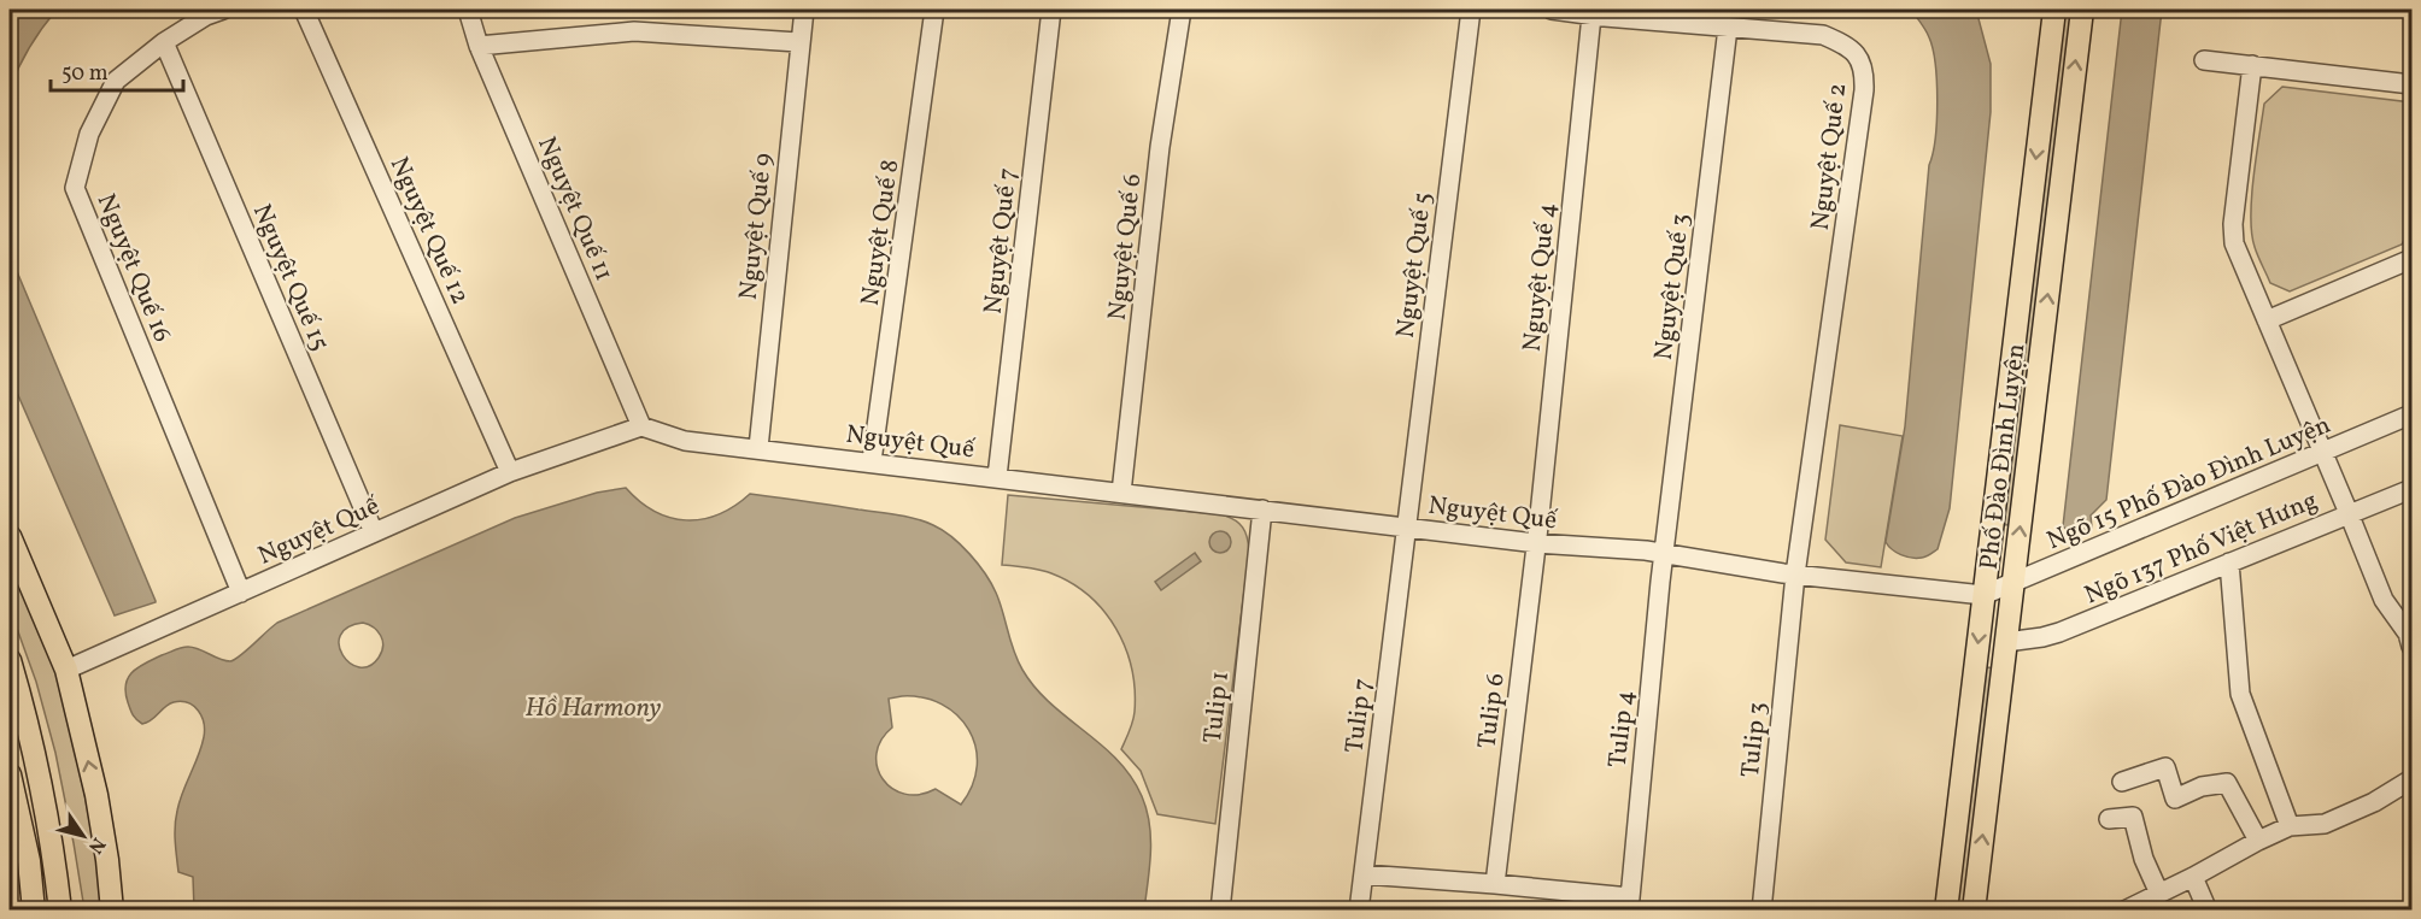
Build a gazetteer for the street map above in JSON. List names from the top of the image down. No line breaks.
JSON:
{"streets":{"main road":["Phố Đào Đình Luyện"],"street":["Nguyệt Quế 2","Nguyệt Quế 11","Nguyệt Quế 9","Nguyệt Quế 12","Nguyệt Quế 8","Nguyệt Quế 7","Nguyệt Quế 6","Nguyệt Quế 5","Nguyệt Quế 16","Nguyệt Quế 15","Nguyệt Quế 4","Nguyệt Quế 3","Nguyệt Quế","Ngõ 15 Phố Đào Đình Luyện","Ngõ 137 Phố Việt Hưng","Tulip 1","Tulip 6","Tulip 7","Tulip 4","Tulip 3"]},"crossings":[["Nguyệt Quế 2","Nguyệt Quế 4"],["Nguyệt Quế 2","Nguyệt Quế 3"],["Nguyệt Quế 2","Nguyệt Quế"],["Nguyệt Quế 2","Tulip 3"],["Nguyệt Quế 11","Nguyệt Quế"],["Nguyệt Quế 9","Nguyệt Quế"],["Nguyệt Quế 12","Nguyệt Quế"],["Nguyệt Quế 8","Nguyệt Quế"],["Nguyệt Quế 7","Nguyệt Quế"],["Nguyệt Quế 6","Nguyệt Quế"],["Nguyệt Quế 5","Nguyệt Quế"],["Nguyệt Quế 5","Tulip 7"],["Nguyệt Quế 16","Nguyệt Quế 15"],["Nguyệt Quế 16","Nguyệt Quế"],["Nguyệt Quế 15","Nguyệt Quế"],["Nguyệt Quế 4","Nguyệt Quế"],["Nguyệt Quế 4","Tulip 6"],["Nguyệt Quế 3","Nguyệt Quế"],["Nguyệt Quế 3","Tulip 4"],["Nguyệt Quế","Phố Đào Đình Luyện"],["Nguyệt Quế","Ngõ 15 Phố Đào Đình Luyện"],["Nguyệt Quế","Tulip 1"],["Nguyệt Quế","Tulip 6"],["Nguyệt Quế","Tulip 7"],["Nguyệt Quế","Tulip 4"],["Nguyệt Quế","Tulip 3"],["Phố Đào Đình Luyện","Ngõ 15 Phố Đào Đình Luyện"],["Phố Đào Đình Luyện","Ngõ 137 Phố Việt Hưng"]],"water":["Hồ Harmony"],"scale_bar":"50 m","north":"bottom right"}
